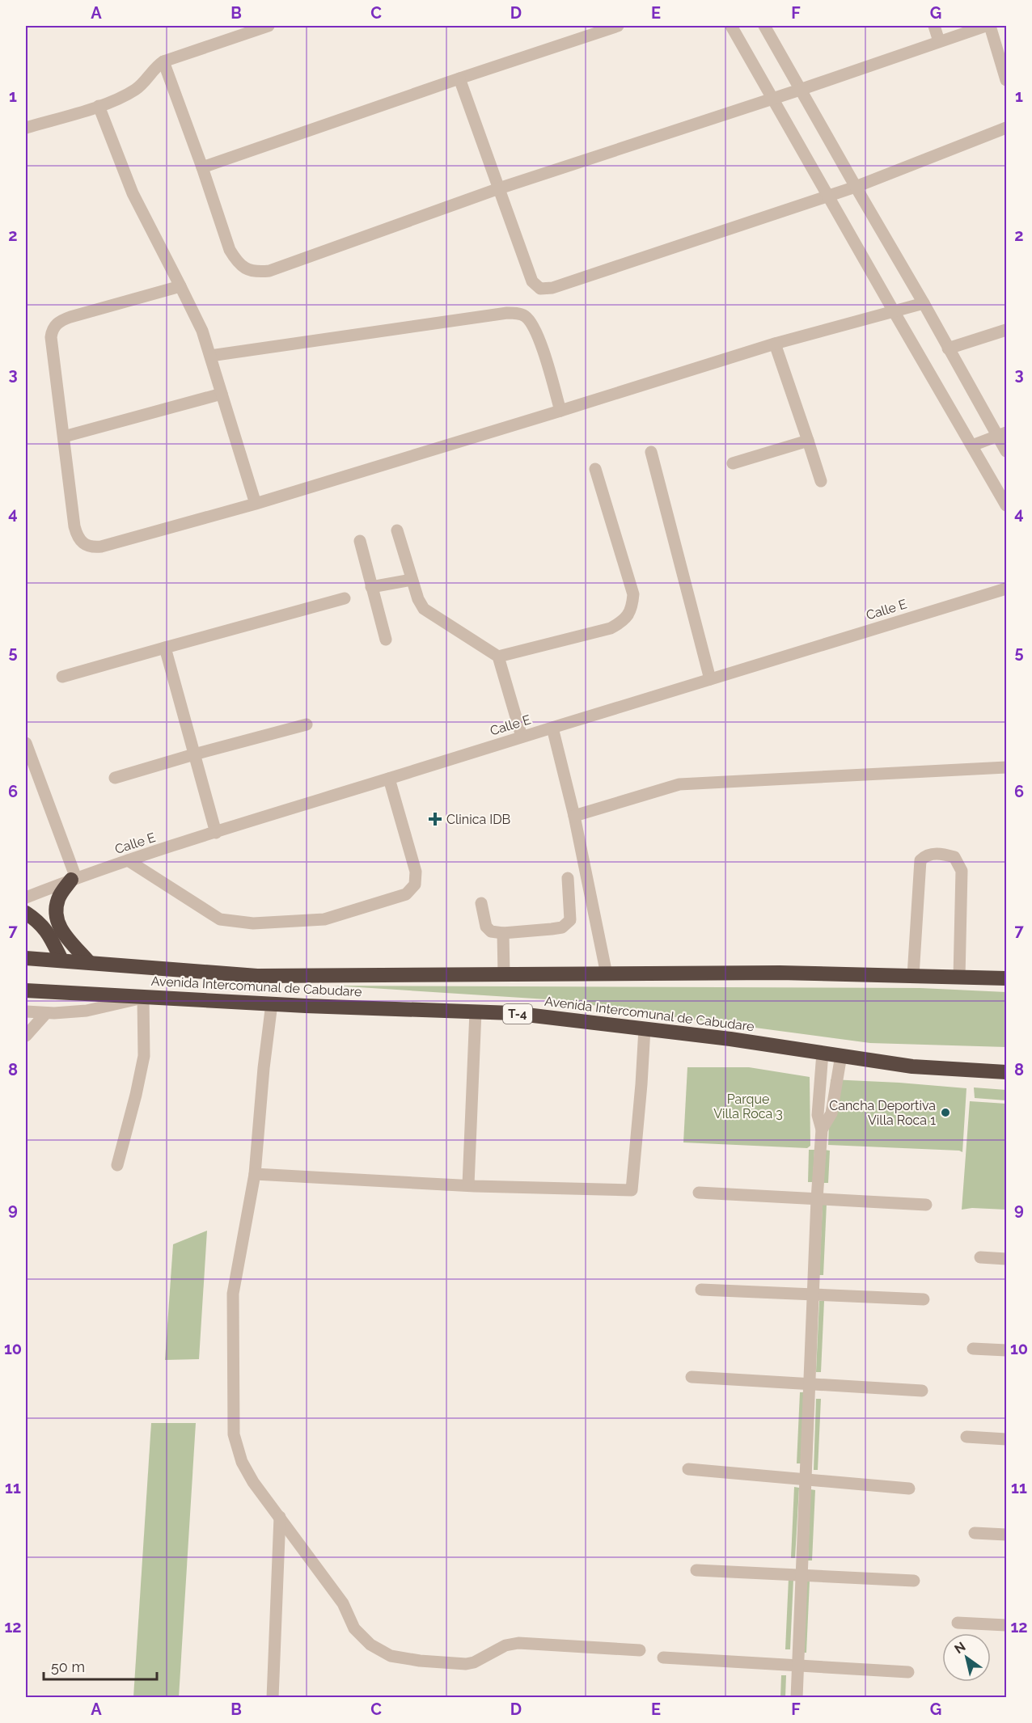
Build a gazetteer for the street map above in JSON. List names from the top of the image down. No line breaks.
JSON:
{"streets":{"highway":["Avenida Intercomunal de Cabudare","T-4"],"street":["Calle E"]},"parks":["Parque Villa Roca 3"],"places":{"health":["Clinica IDB"],"other":["Cancha Deportiva Villa Roca 1"]},"scale_bar":"50 m","north":"top left","grid":{"columns":["A","B","C","D","E","F","G"],"rows":["1","2","3","4","5","6","7","8","9","10","11","12"]}}
